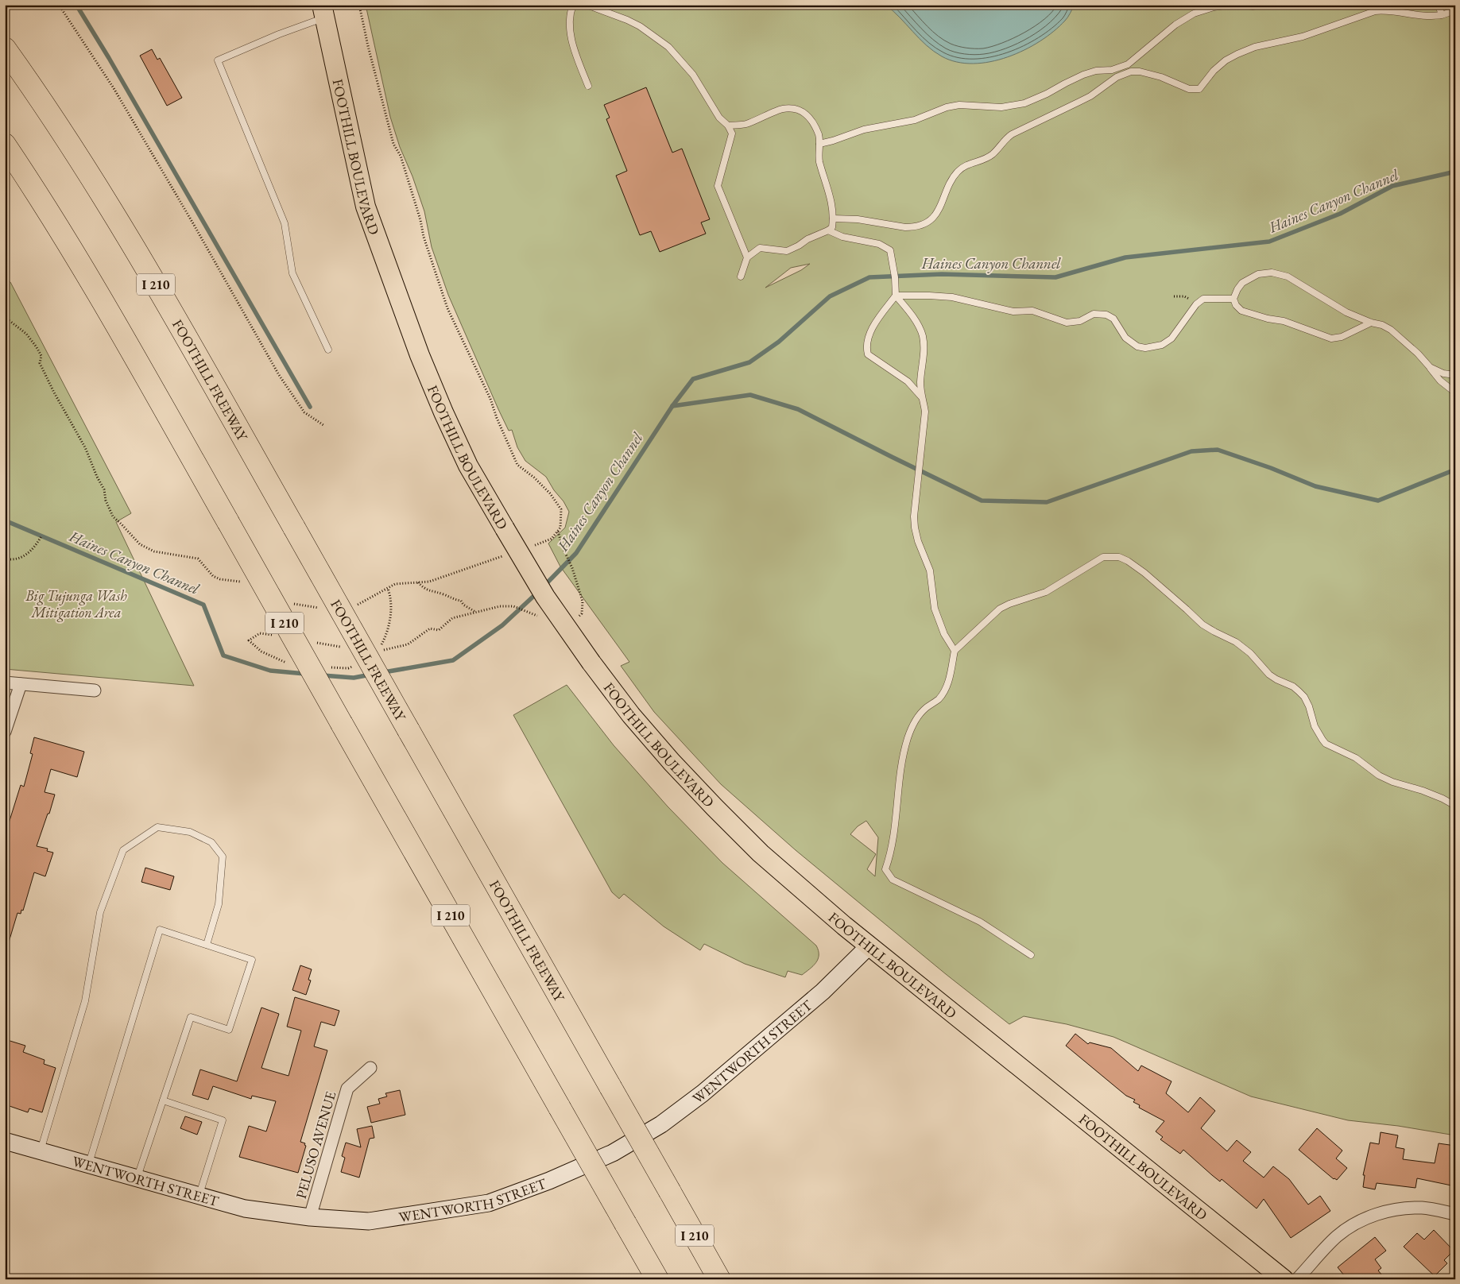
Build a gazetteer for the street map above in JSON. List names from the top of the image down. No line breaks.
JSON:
{"streets":{"highway":["I 210","FOOTHILL FREEWAY"],"main road":["FOOTHILL BOULEVARD","WENTWORTH STREET"],"street":["PELUSO AVENUE"]},"crossings":[["FOOTHILL BOULEVARD","WENTWORTH STREET"],["WENTWORTH STREET","PELUSO AVENUE"]],"water":["Haines Canyon Channel"],"parks":["Big Tujunga Wash Mitigation Area"]}
